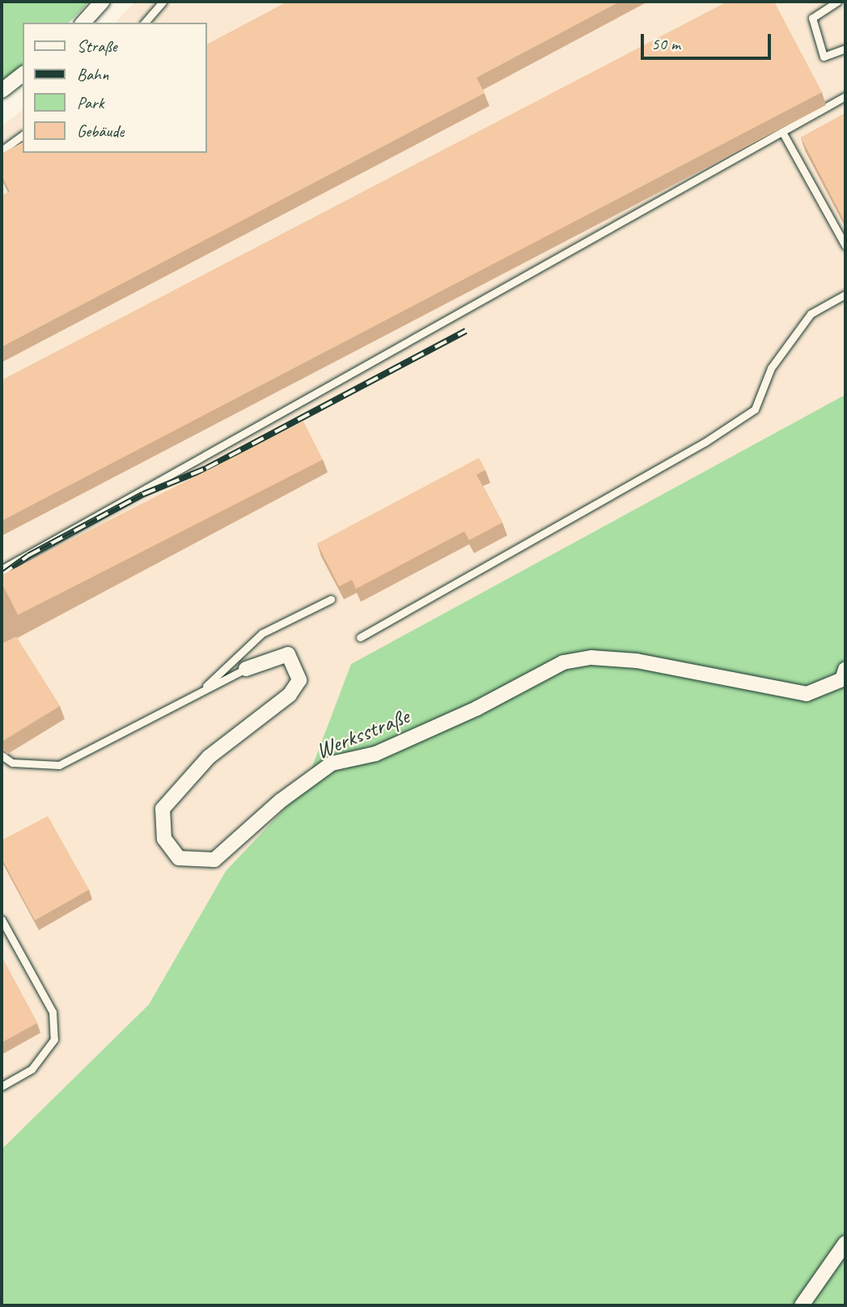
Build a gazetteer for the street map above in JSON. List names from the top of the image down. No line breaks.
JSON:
{"streets":{"street":["Werksstraße"]},"legend":["Straße","Bahn","Park","Gebäude"],"scale_bar":"50 m"}
